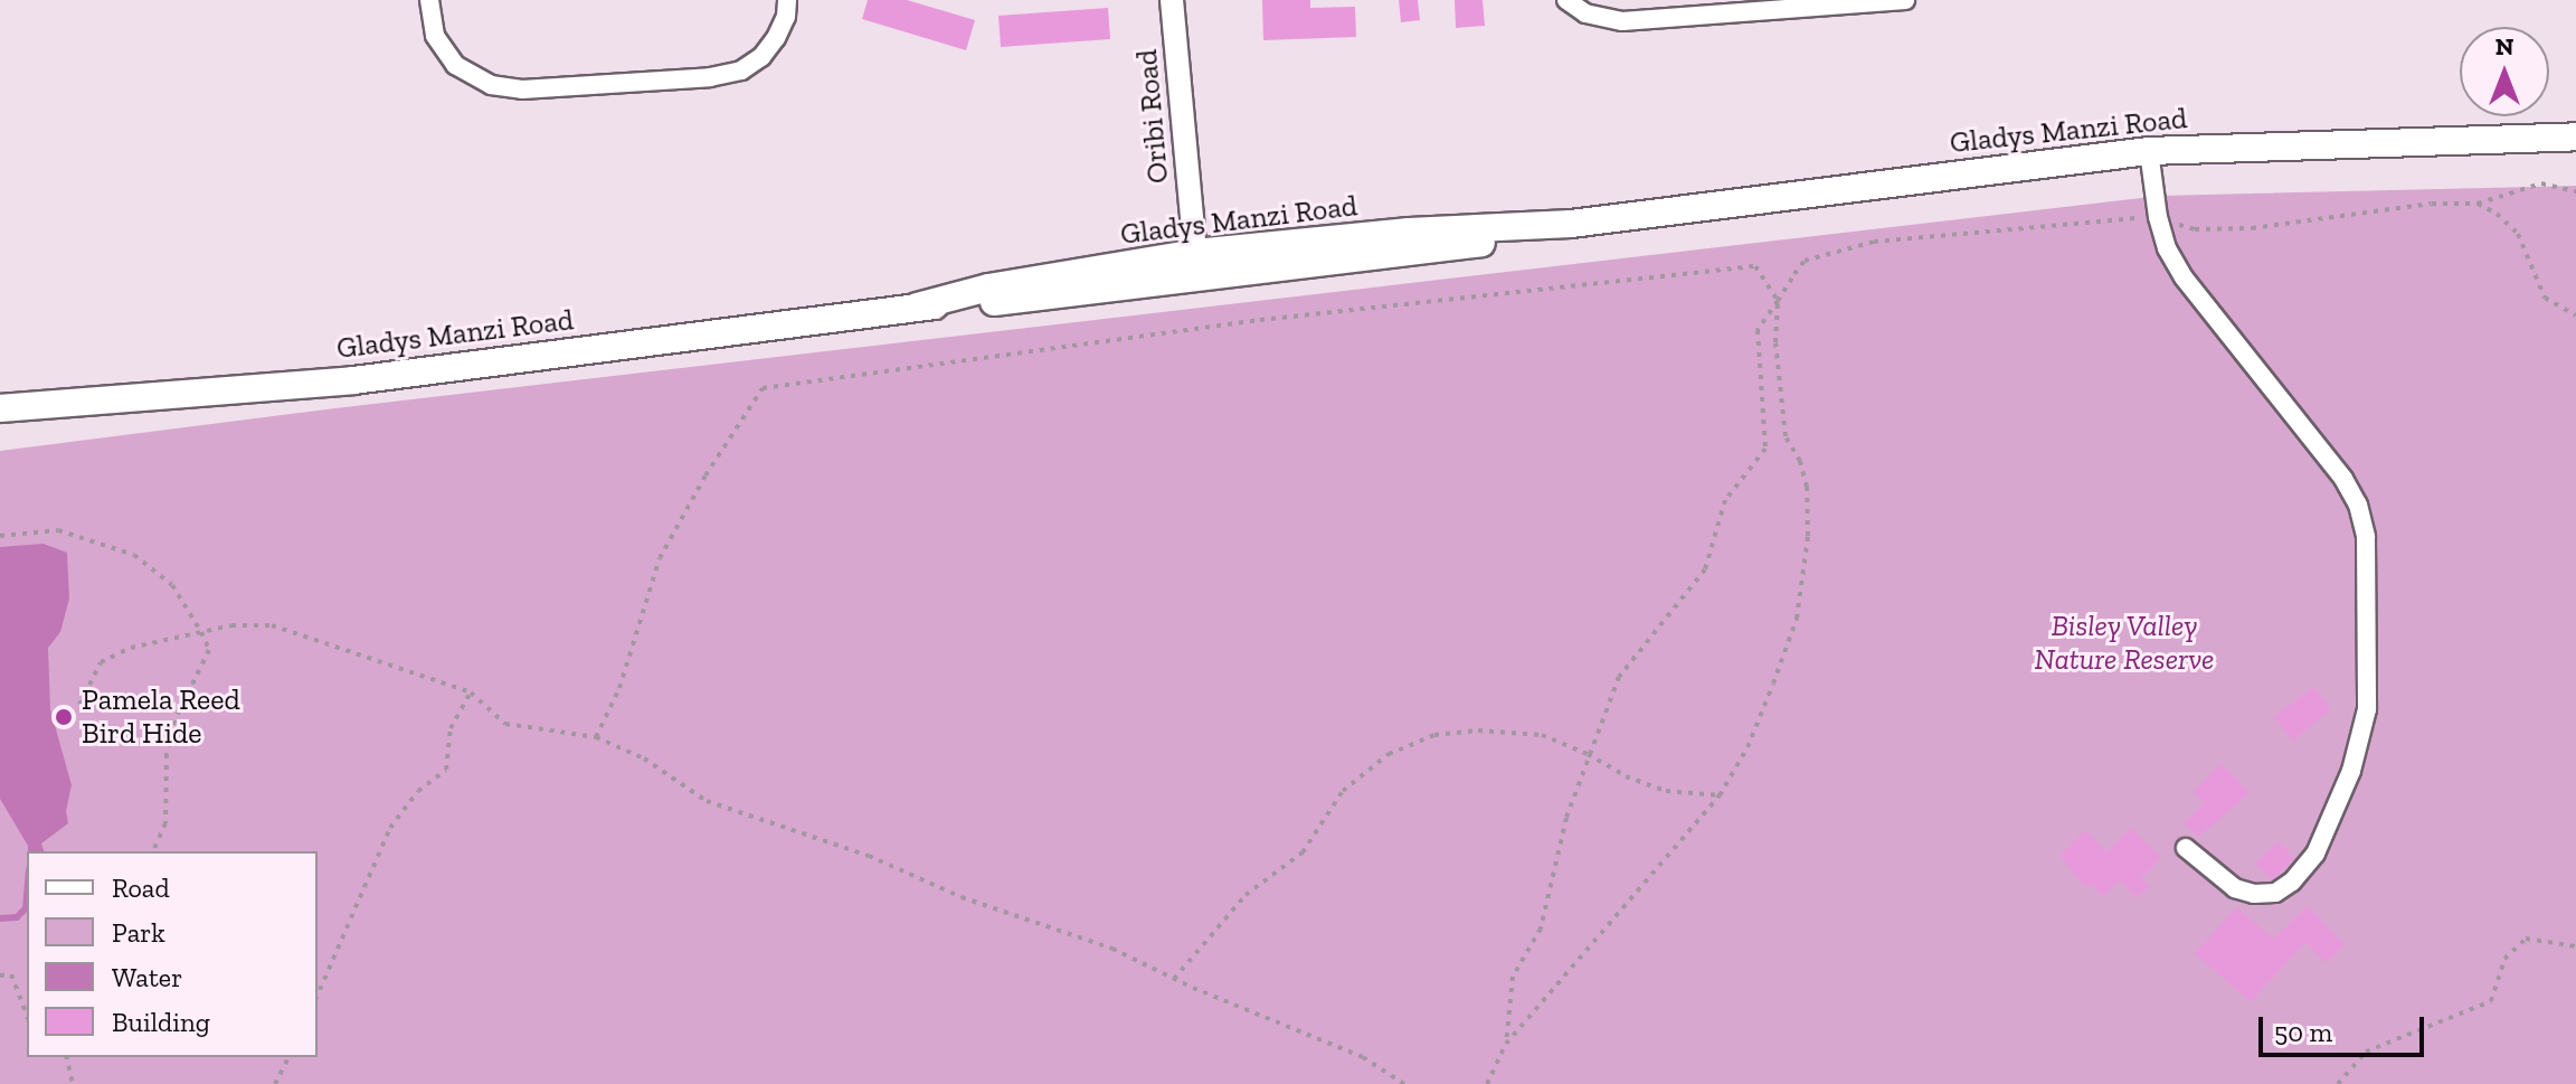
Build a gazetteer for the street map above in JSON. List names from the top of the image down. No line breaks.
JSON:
{"streets":{"main road":["Gladys Manzi Road"],"street":["Oribi Road"]},"crossings":[["Oribi Road","Gladys Manzi Road"]],"parks":["Bisley Valley Nature Reserve"],"places":["Pamela Reed Bird Hide"],"legend":["Road","Park","Water","Building"],"scale_bar":"50 m","north":"top"}
